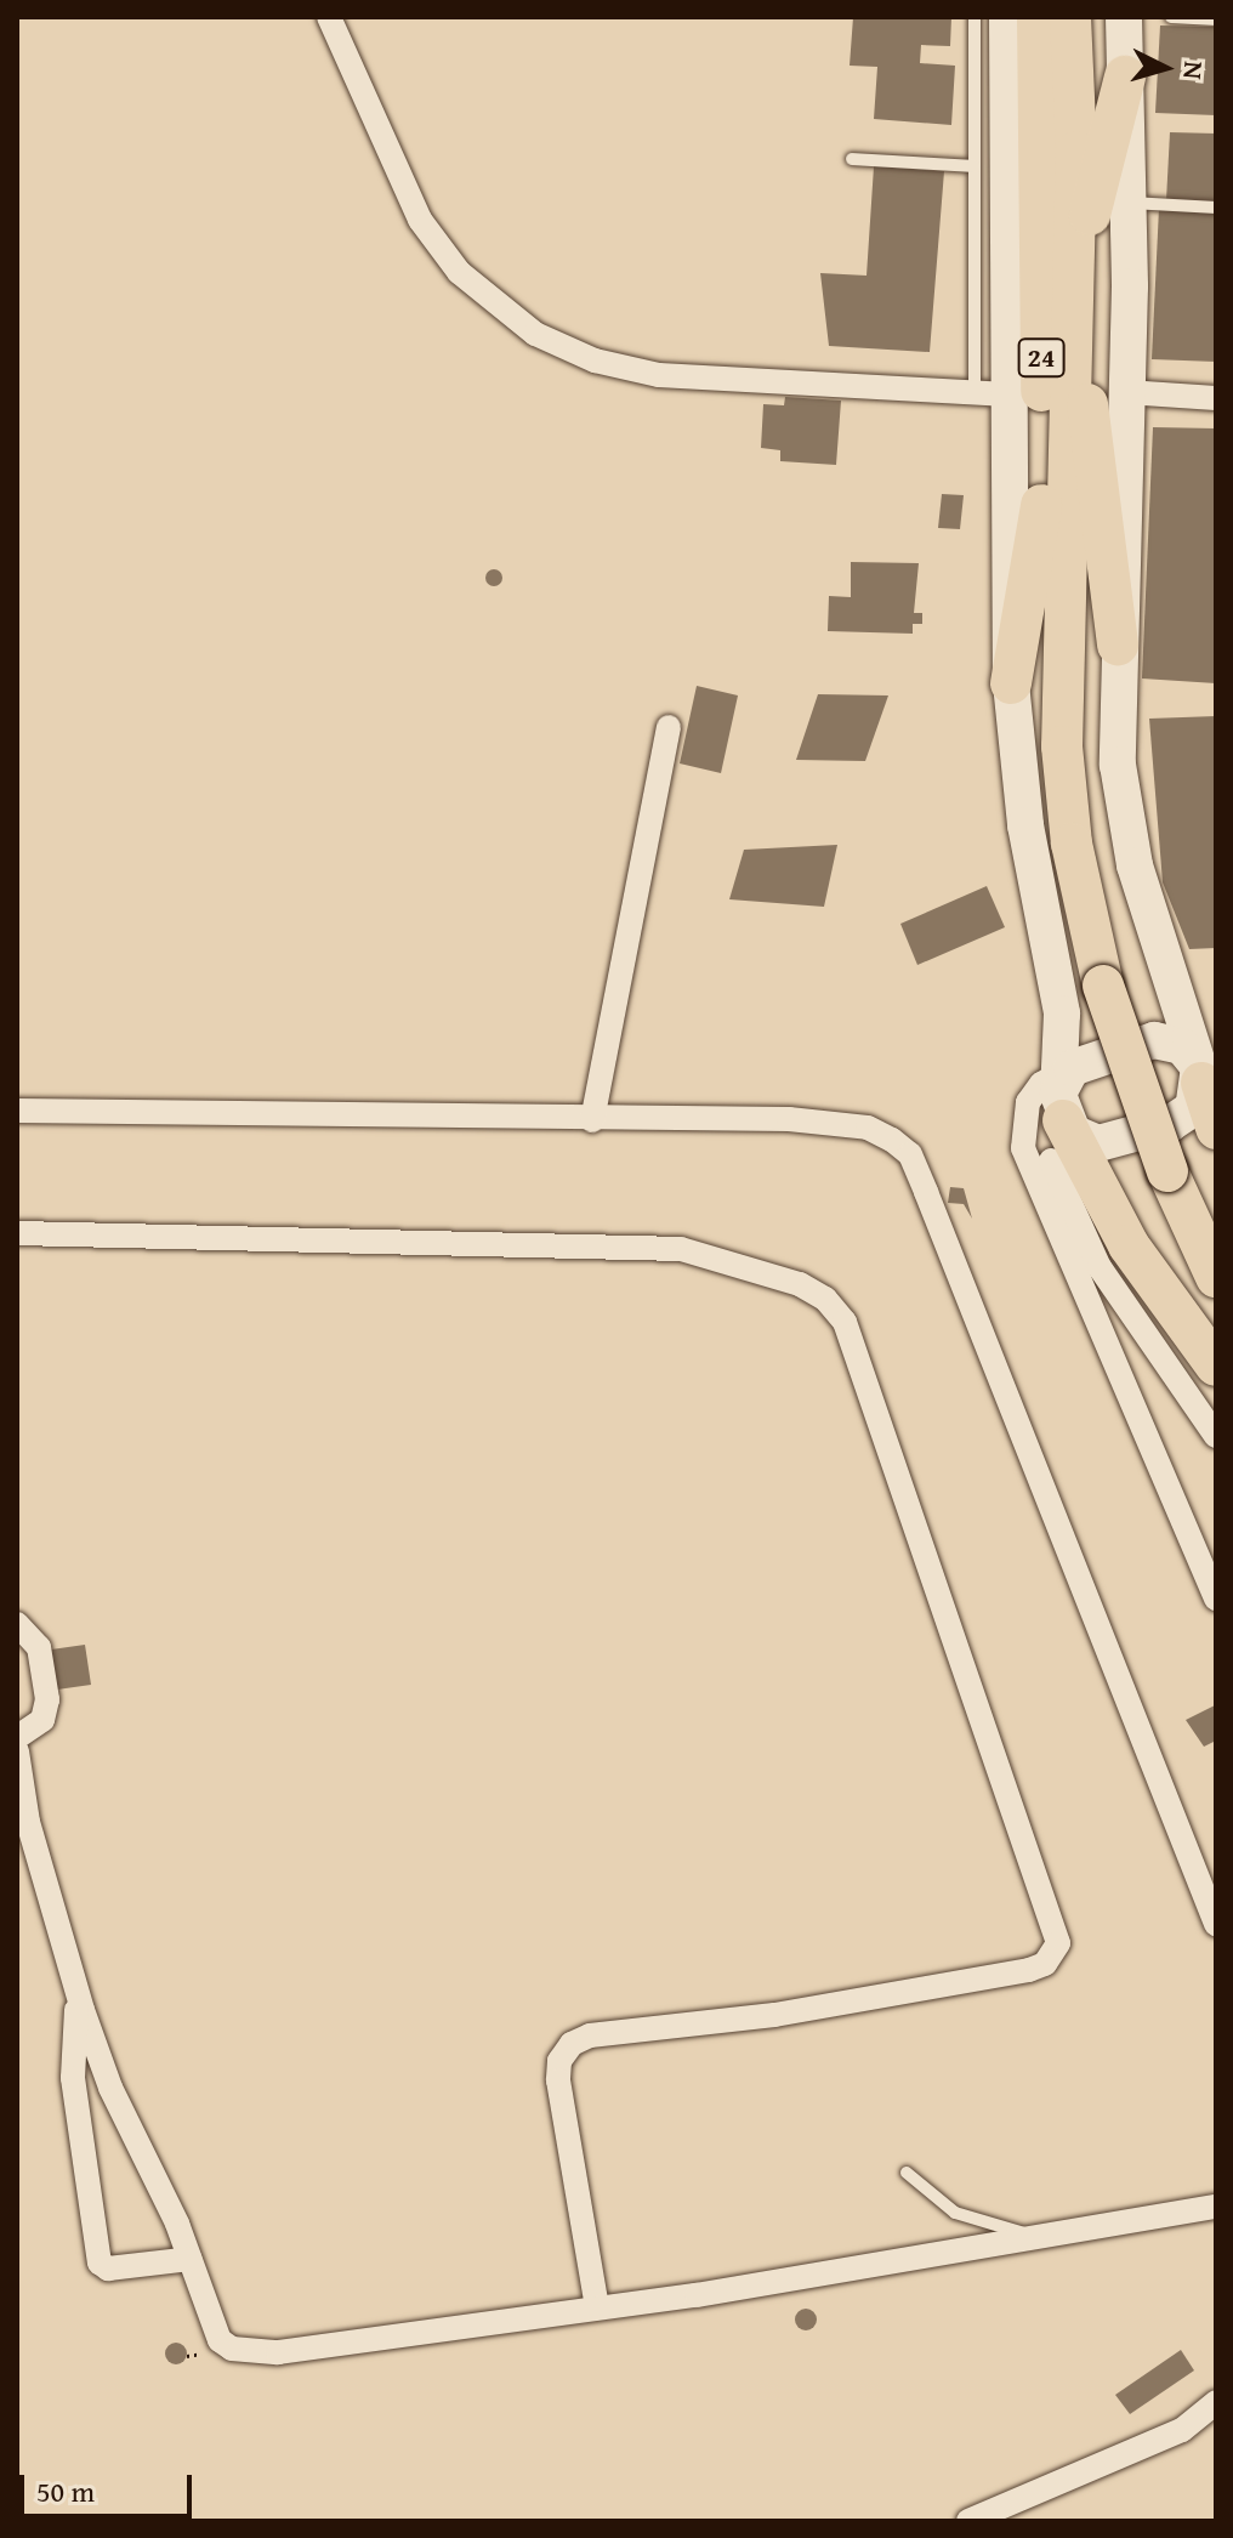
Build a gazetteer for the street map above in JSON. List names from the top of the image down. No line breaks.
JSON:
{"streets":{"main road":["24"]},"scale_bar":"50 m","north":"right"}
